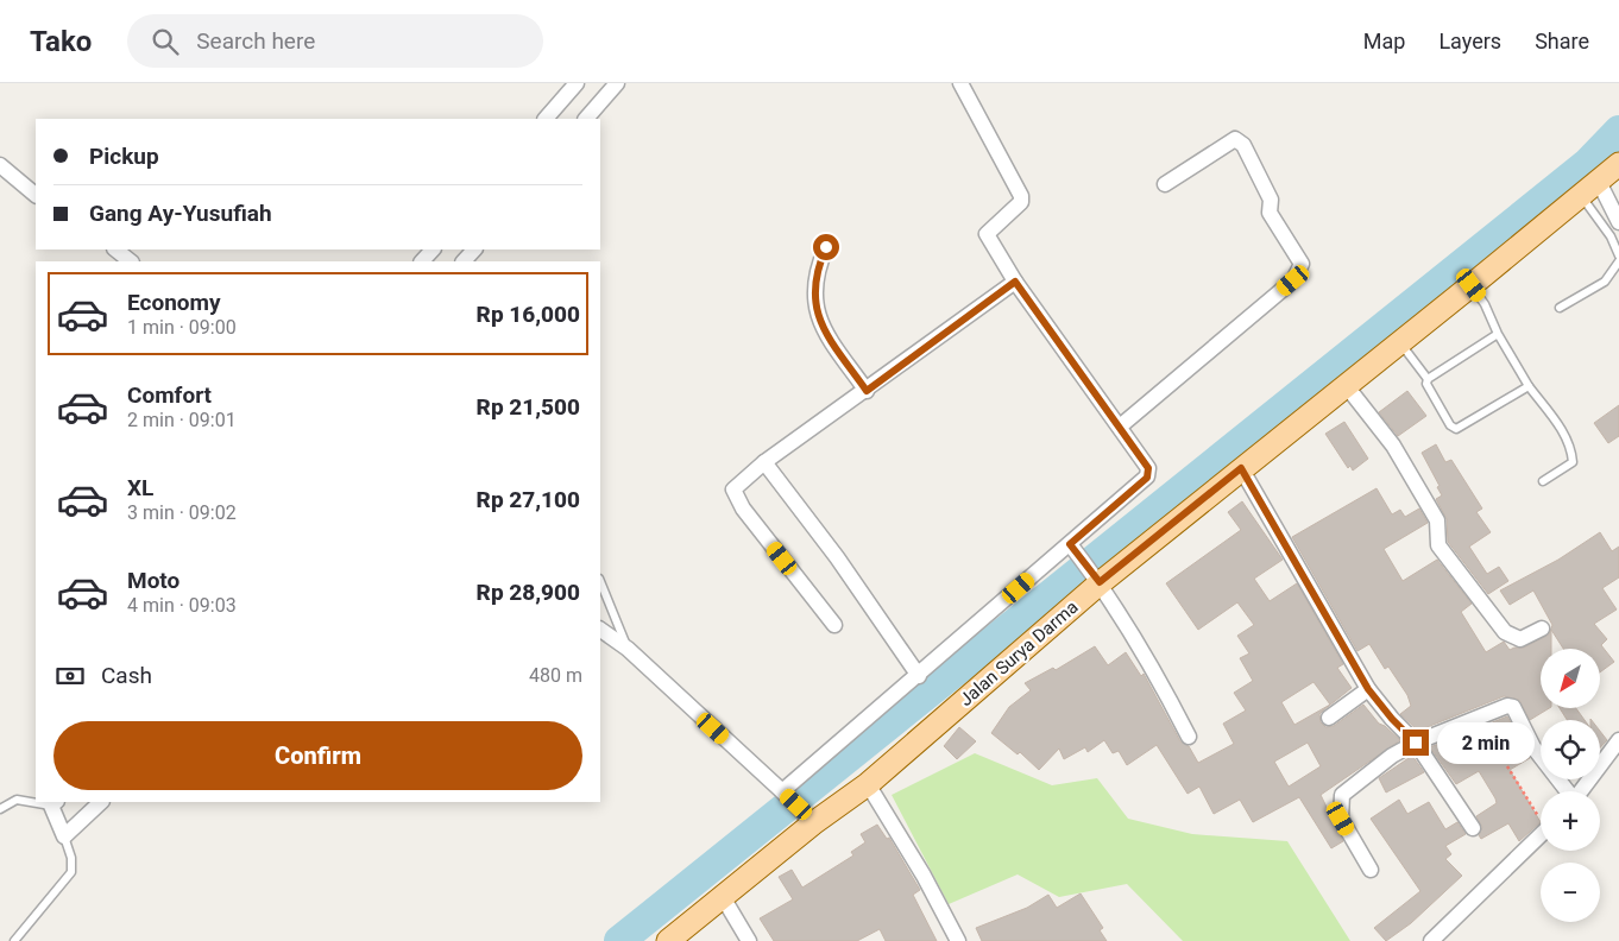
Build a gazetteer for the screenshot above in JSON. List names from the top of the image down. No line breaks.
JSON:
{"streets":{"main road":["Jalan Surya Darma"]},"north":"bottom left","page":{"header":"Tako","search":"Search here","nav":["Map","Layers","Share"],"banner":["Pickup","Gang Ay-Yusufiah"],"list":[{"name":"Economy","note":"1 min · 09:00","value":"Rp 16,000"},{"name":"Comfort","note":"2 min · 09:01","value":"Rp 21,500"},{"name":"XL","note":"3 min · 09:02","value":"Rp 27,100"},{"name":"Moto","note":"4 min · 09:03","value":"Rp 28,900"}],"pay":["Cash","480 m"],"map_buttons":["+","−"],"buttons":"Confirm","bubble":"2 min"}}
